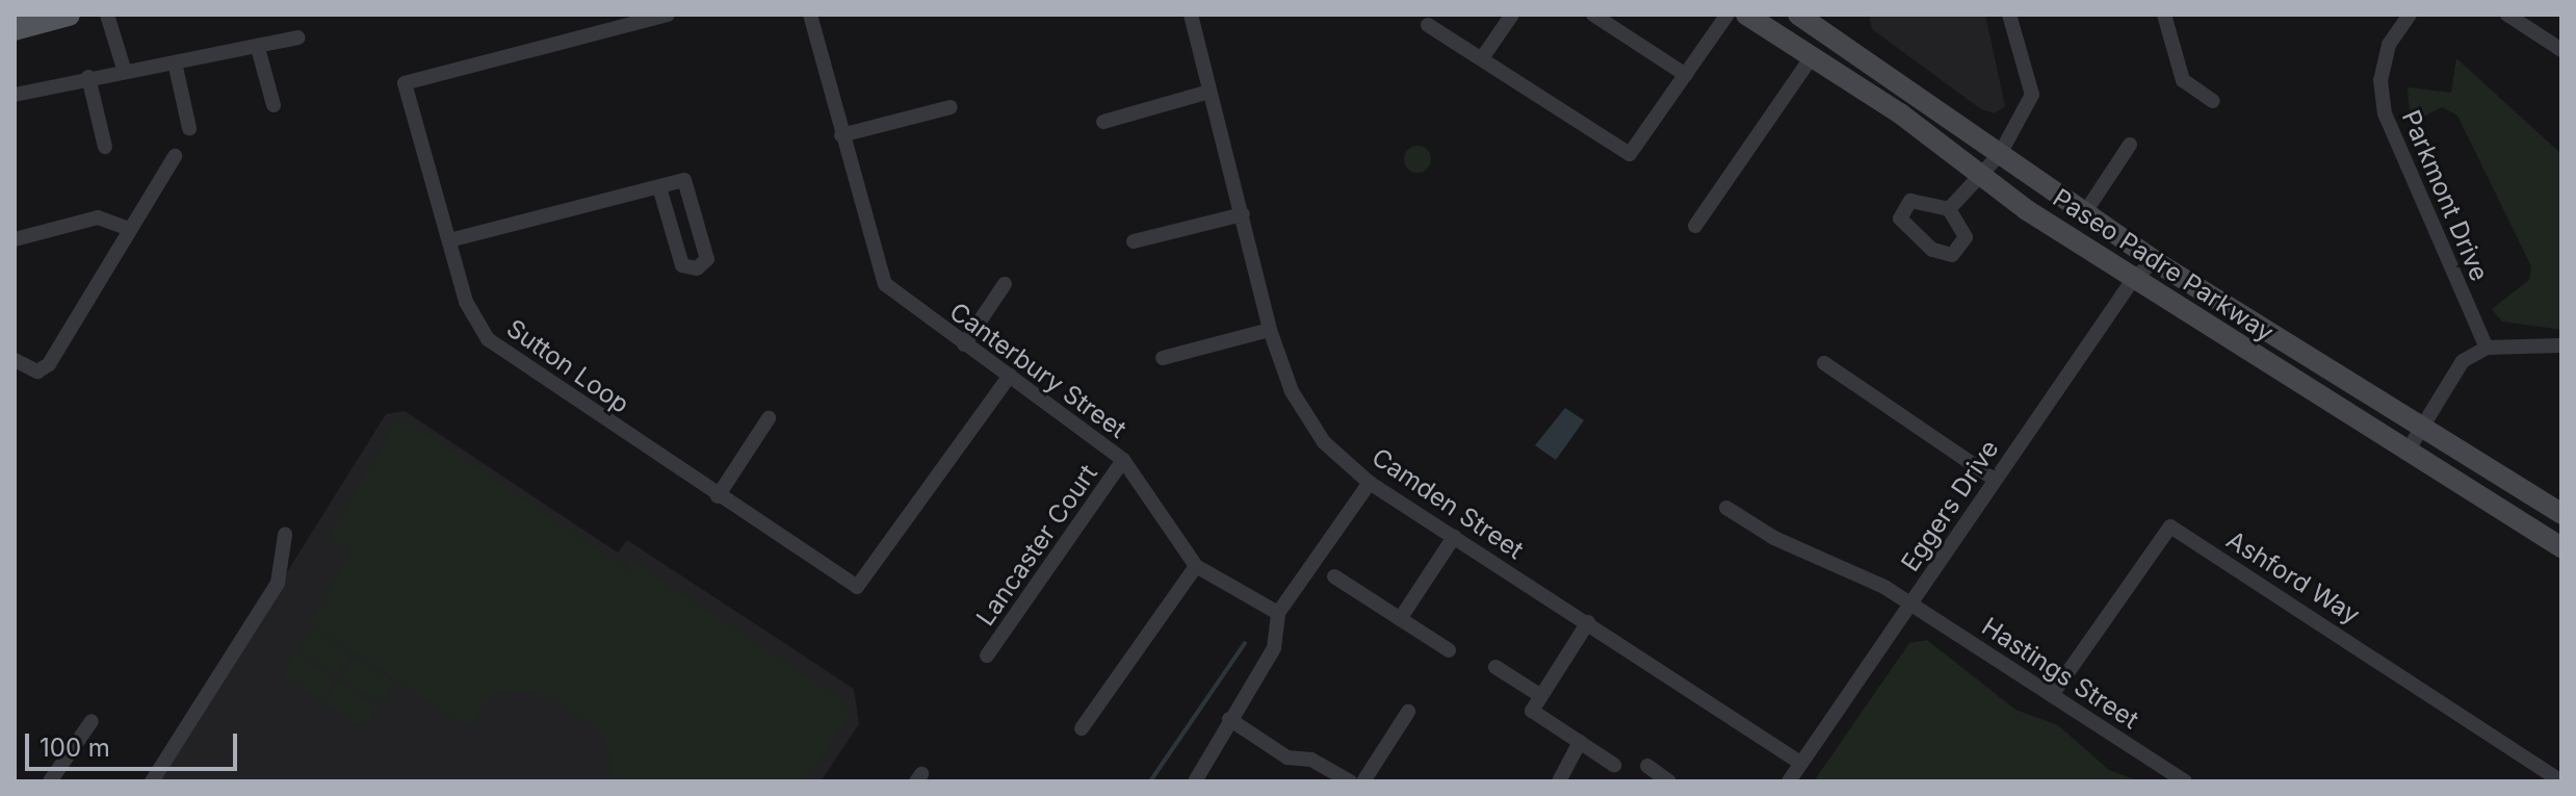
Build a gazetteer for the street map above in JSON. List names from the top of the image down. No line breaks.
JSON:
{"streets":{"main road":["Paseo Padre Parkway"],"street":["Parkmont Drive","Sutton Loop","Canterbury Street","Camden Street","Eggers Drive","Lancaster Court","Ashford Way","Hastings Street"]},"crossings":[["Paseo Padre Parkway","Eggers Drive"],["Sutton Loop","Canterbury Street"],["Canterbury Street","Lancaster Court"],["Camden Street","Eggers Drive"],["Eggers Drive","Hastings Street"],["Ashford Way","Hastings Street"]],"scale_bar":"100 m"}
